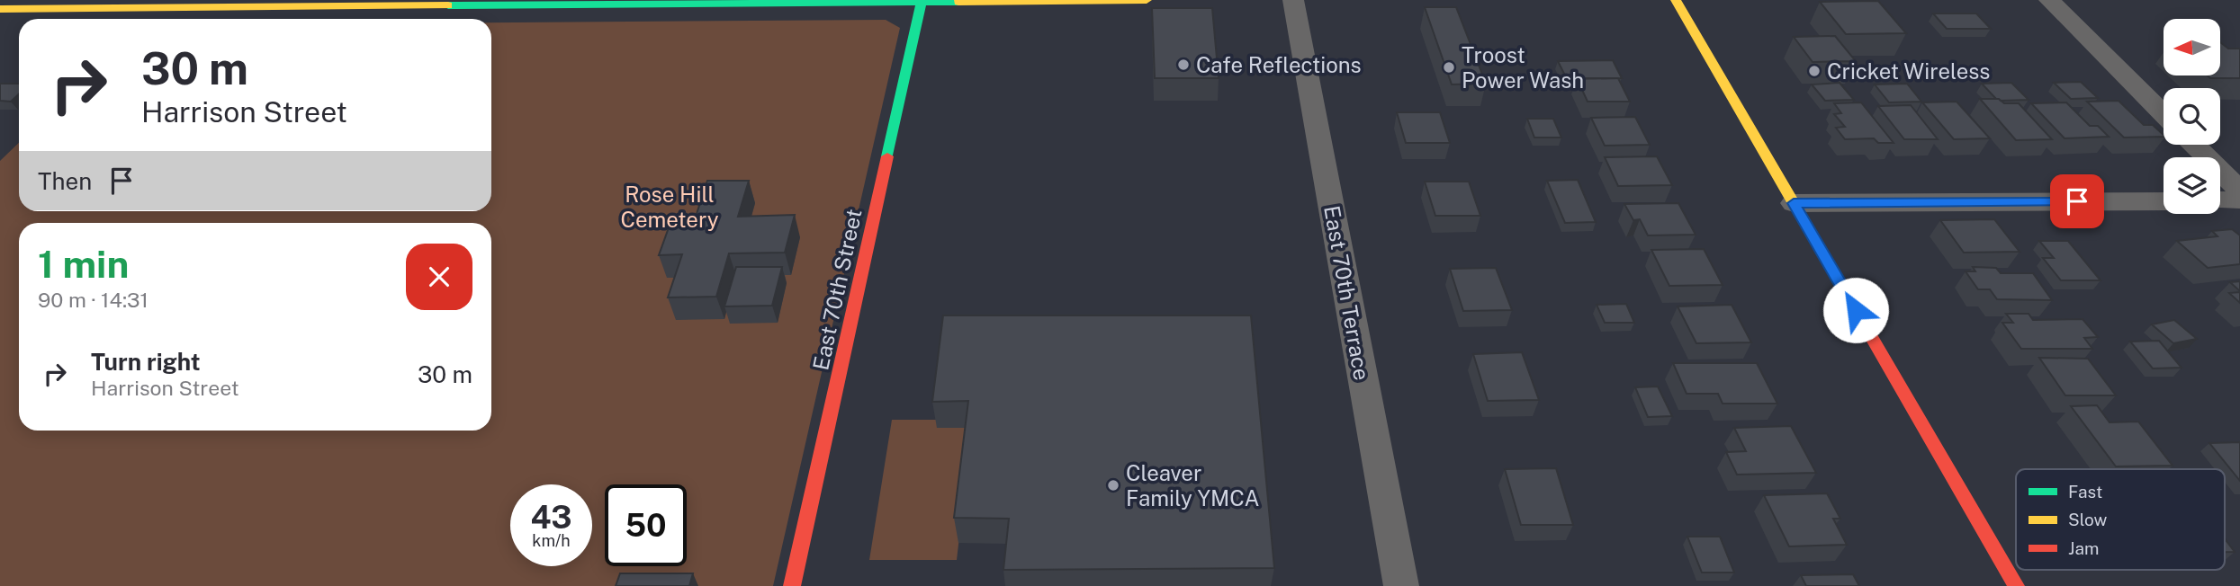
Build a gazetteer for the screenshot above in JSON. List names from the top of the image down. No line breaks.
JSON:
{"streets":{"main road":["East 70th Street"],"street":["East 70th Terrace"]},"parks":["Rose Hill Cemetery"],"places":["Cafe Reflections","Troost Power Wash","Cricket Wireless","Cleaver Family YMCA"],"legend":["Fast","Slow","Jam"],"north":"left","page":{"turn":["30 m","Harrison Street"],"then":"Then","heading":["1 min","90 m · 14:31"],"list":[{"name":"Turn right","note":"Harrison Street","value":"30 m"}],"speed":"43 km/h","limit":"50"}}
